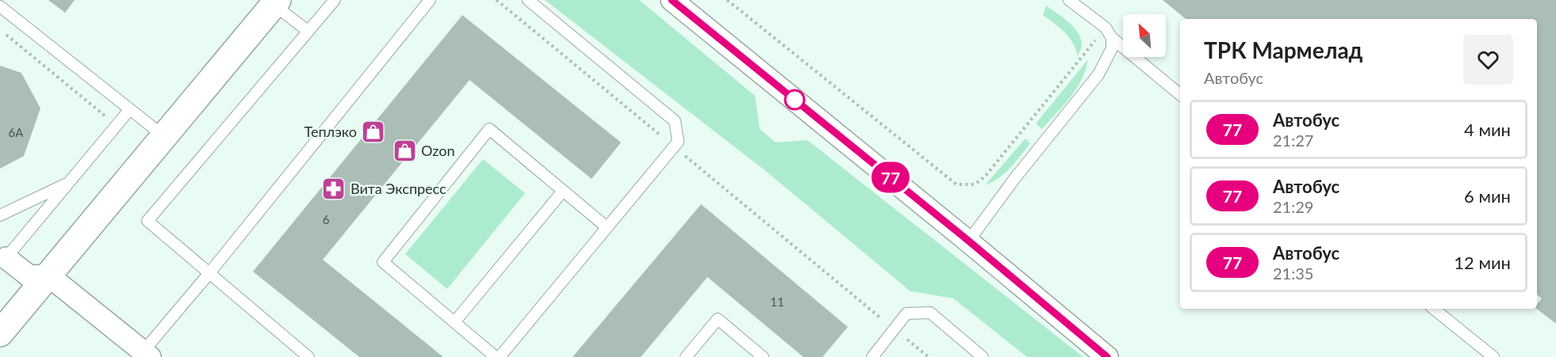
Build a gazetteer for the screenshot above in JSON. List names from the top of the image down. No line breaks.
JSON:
{"places":{"shop":["Теплэко","Ozon"],"pharmacy":["Вита Экспресс"]},"lines":["bus line 77"],"house_numbers":["6А","6","11"],"north":"top left","page":{"on_map":"77","heading":["ТРК Мармелад","Автобус"],"list":[{"mark":"77","name":"Автобус","note":"21:27","value":"4 мин"},{"mark":"77","name":"Автобус","note":"21:29","value":"6 мин"},{"mark":"77","name":"Автобус","note":"21:35","value":"12 мин"}]}}
